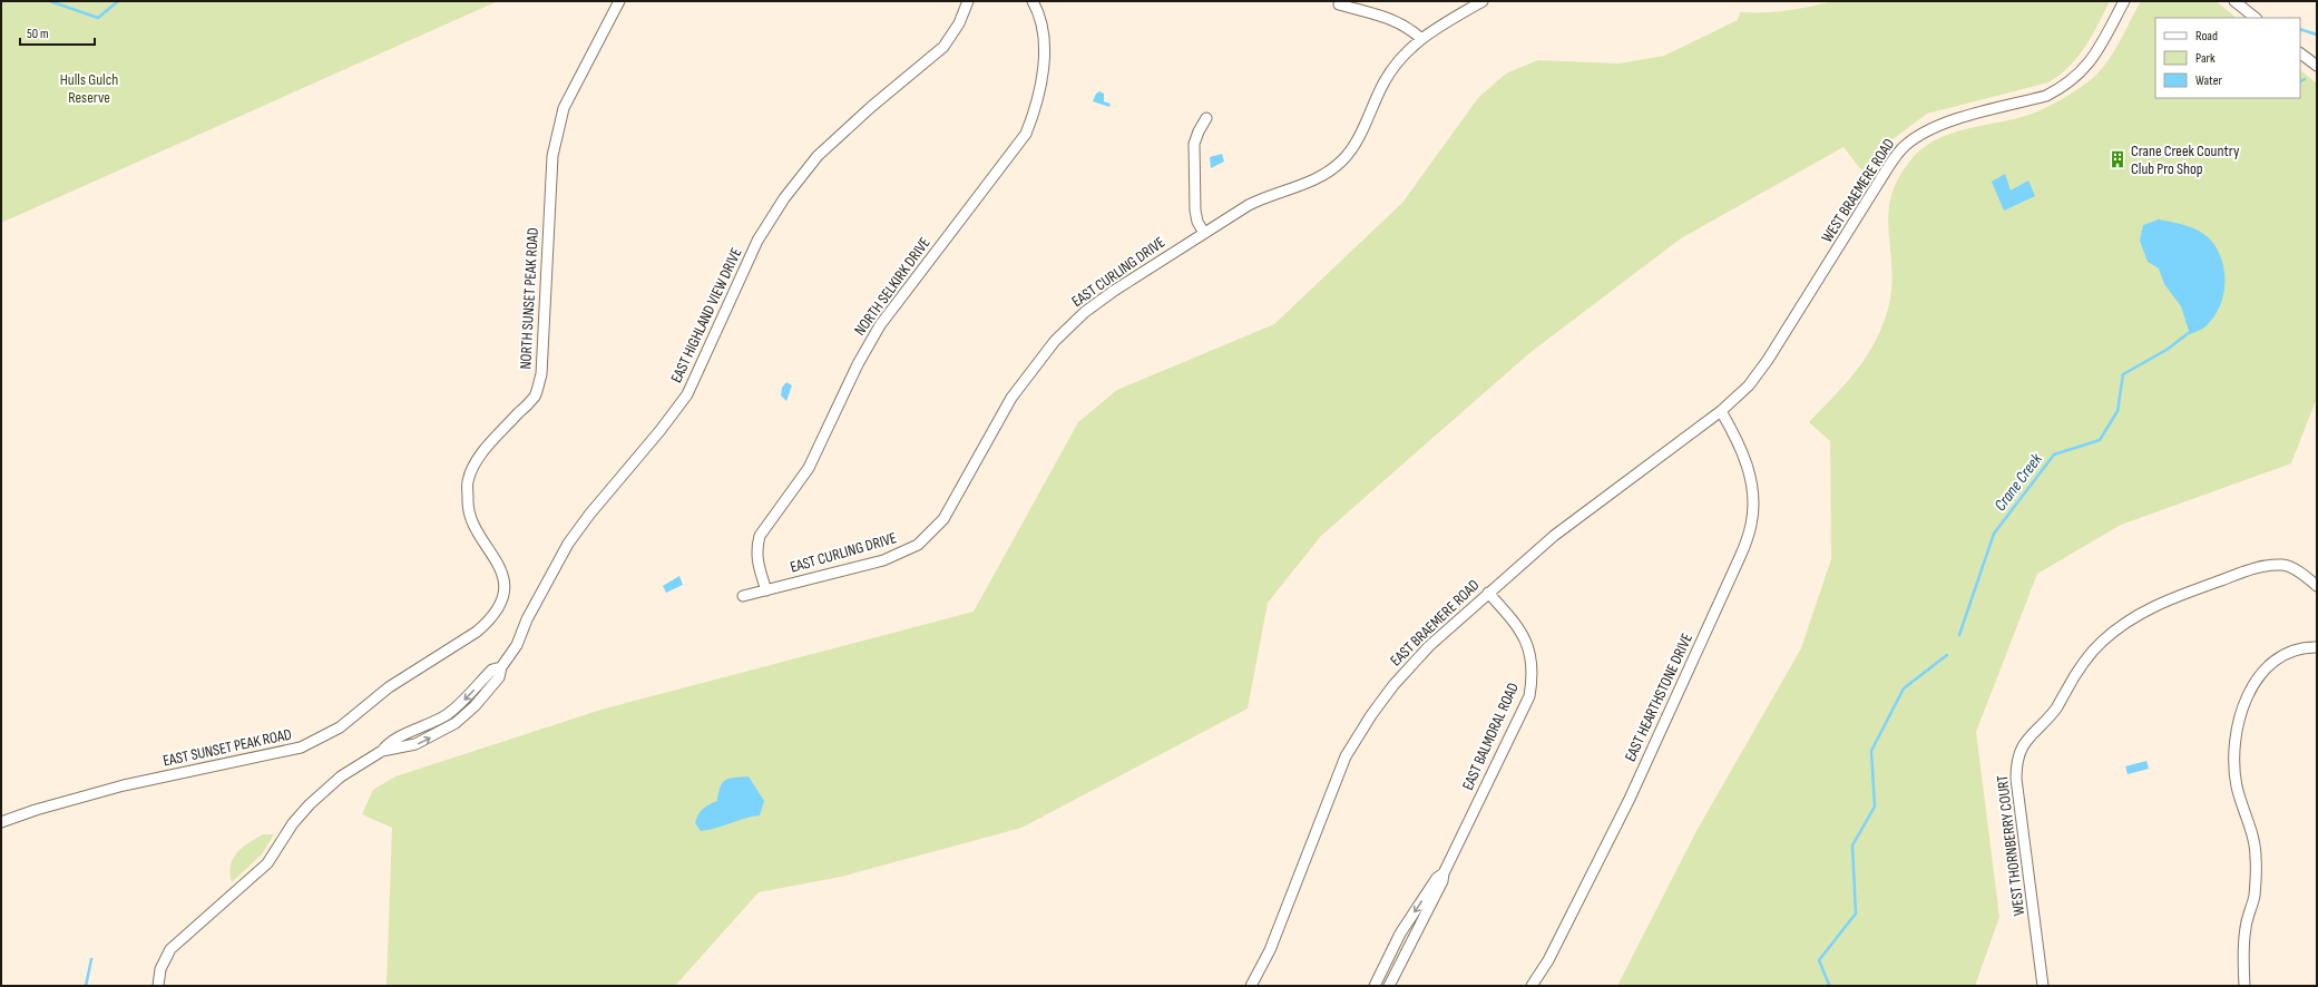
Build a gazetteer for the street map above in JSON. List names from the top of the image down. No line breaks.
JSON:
{"streets":{"street":["WEST BRAEMERE ROAD","EAST CURLING DRIVE","NORTH SELKIRK DRIVE","NORTH SUNSET PEAK ROAD","EAST HIGHLAND VIEW DRIVE","EAST BRAEMERE ROAD","EAST HEARTHSTONE DRIVE","EAST BALMORAL ROAD","EAST SUNSET PEAK ROAD","WEST THORNBERRY COURT"]},"crossings":[["WEST BRAEMERE ROAD","EAST BRAEMERE ROAD"],["WEST BRAEMERE ROAD","EAST HEARTHSTONE DRIVE"],["EAST CURLING DRIVE","NORTH SELKIRK DRIVE"],["NORTH SUNSET PEAK ROAD","EAST SUNSET PEAK ROAD"],["EAST BRAEMERE ROAD","EAST HEARTHSTONE DRIVE"],["EAST BRAEMERE ROAD","EAST BALMORAL ROAD"]],"water":["Crane Creek"],"parks":["Hulls Gulch Reserve"],"places":{"building":["Crane Creek Country Club Pro Shop"]},"legend":["Road","Park","Water"],"scale_bar":"50 m"}
